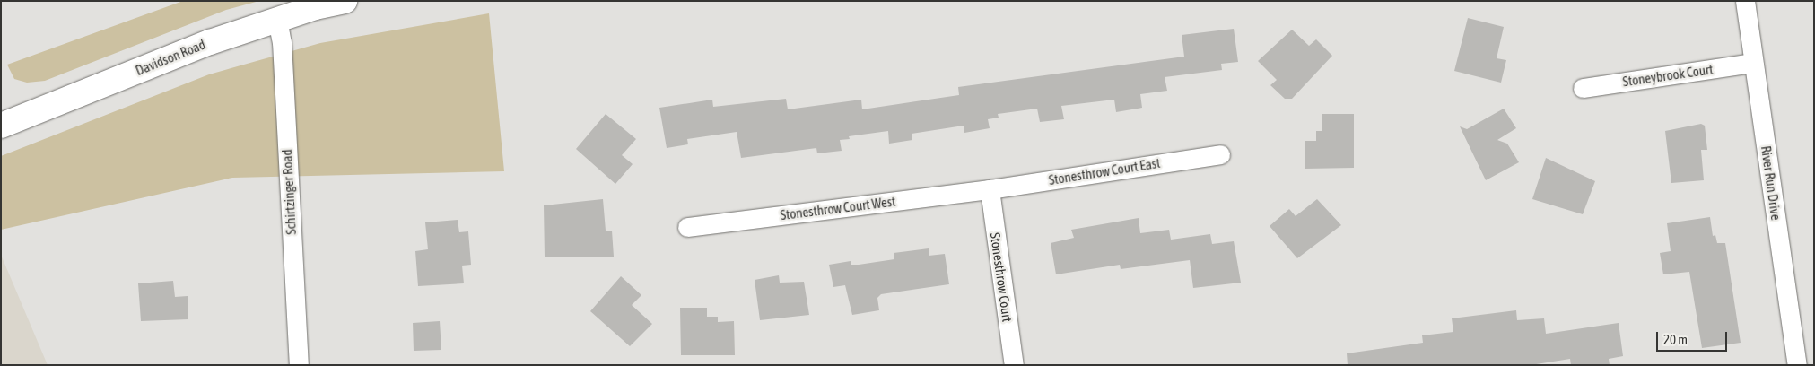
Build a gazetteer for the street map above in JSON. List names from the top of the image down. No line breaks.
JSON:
{"streets":{"main road":["Davidson Road"],"street":["Stoneybrook Court","Stonesthrow Court East","River Run Drive","Schirtzinger Road","Stonesthrow Court West","Stonesthrow Court"]},"crossings":[["Davidson Road","Schirtzinger Road"],["Stoneybrook Court","River Run Drive"],["Stonesthrow Court East","Stonesthrow Court West"],["Stonesthrow Court East","Stonesthrow Court"],["Stonesthrow Court West","Stonesthrow Court"]],"scale_bar":"20 m"}
